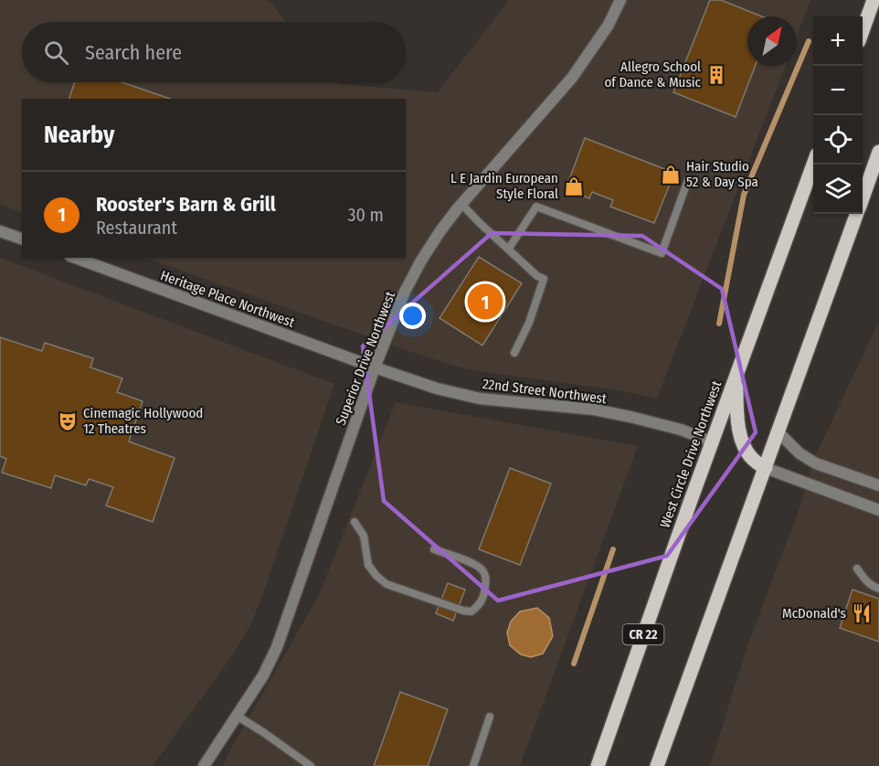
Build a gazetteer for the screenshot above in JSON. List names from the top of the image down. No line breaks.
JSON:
{"streets":{"main road":["West Circle Drive Northwest","CR 22"],"street":["Heritage Place Northwest","Superior Drive Northwest","22nd Street Northwest"]},"crossings":[["Heritage Place Northwest","Superior Drive Northwest"],["Heritage Place Northwest","22nd Street Northwest"],["Superior Drive Northwest","22nd Street Northwest"],["22nd Street Northwest","West Circle Drive Northwest"]],"places":{"building":["Allegro School of Dance & Music"],"shop":["Hair Studio 52 & Day Spa","L E Jardin European Style Floral"],"theatre":["Cinemagic Hollywood 12 Theatres"],"restaurant":["McDonald's"]},"north":"top right","page":{"map_buttons":["+","−"],"search":"Search here","heading":"Nearby","list":[{"mark":"1","name":"Rooster's Barn & Grill","note":"Restaurant","value":"30 m"}],"pins":"1"}}
